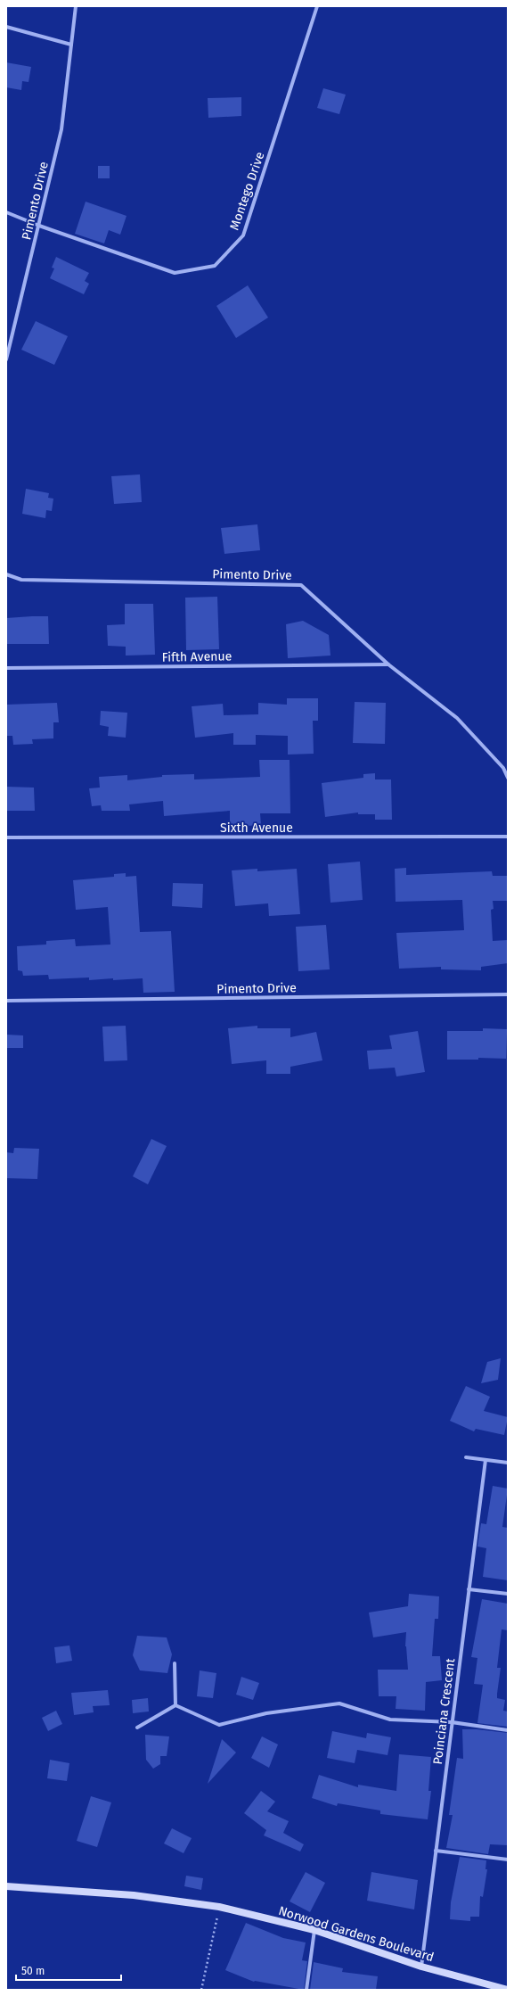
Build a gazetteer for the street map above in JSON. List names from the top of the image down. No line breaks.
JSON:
{"streets":{"street":["Montego Drive","Pimento Drive","Fifth Avenue","Sixth Avenue","Poinciana Crescent","Norwood Gardens Boulevard"]},"crossings":[["Montego Drive","Pimento Drive"],["Pimento Drive","Fifth Avenue"],["Poinciana Crescent","Norwood Gardens Boulevard"]],"scale_bar":"50 m"}
